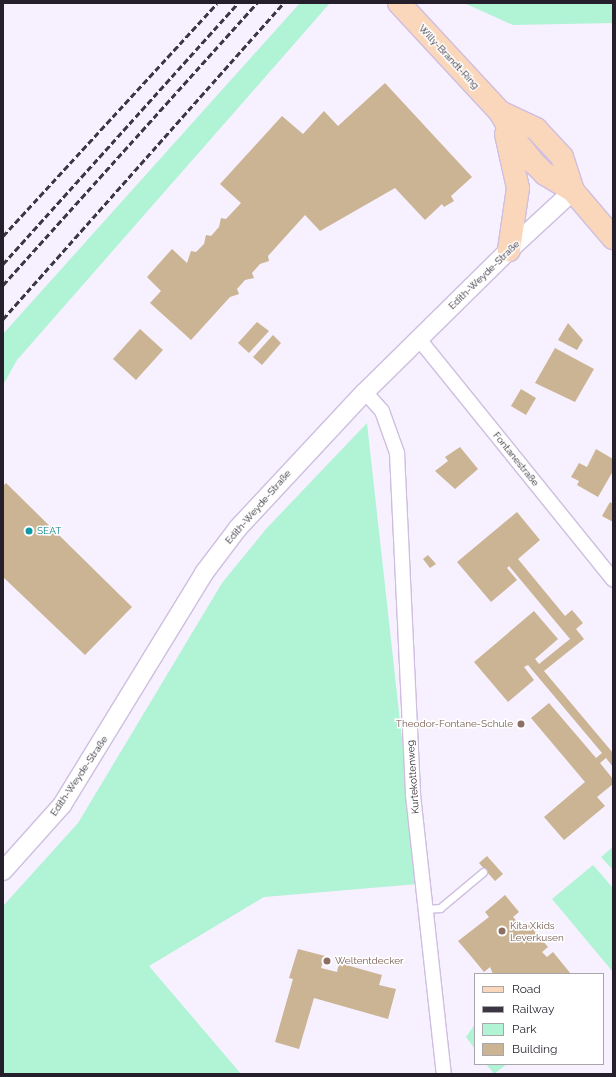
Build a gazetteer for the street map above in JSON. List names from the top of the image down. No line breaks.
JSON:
{"streets":{"main road":["Willy-Brandt-Ring"],"street":["Edith-Weyde-Straße","Fontanestraße","Kurtekottenweg"]},"crossings":[["Willy-Brandt-Ring","Edith-Weyde-Straße"],["Edith-Weyde-Straße","Fontanestraße"],["Edith-Weyde-Straße","Kurtekottenweg"]],"places":["SEAT","Theodor-Fontane-Schule","Kita Xkids Leverkusen","Weltentdecker"],"legend":["Road","Railway","Park","Building"]}
